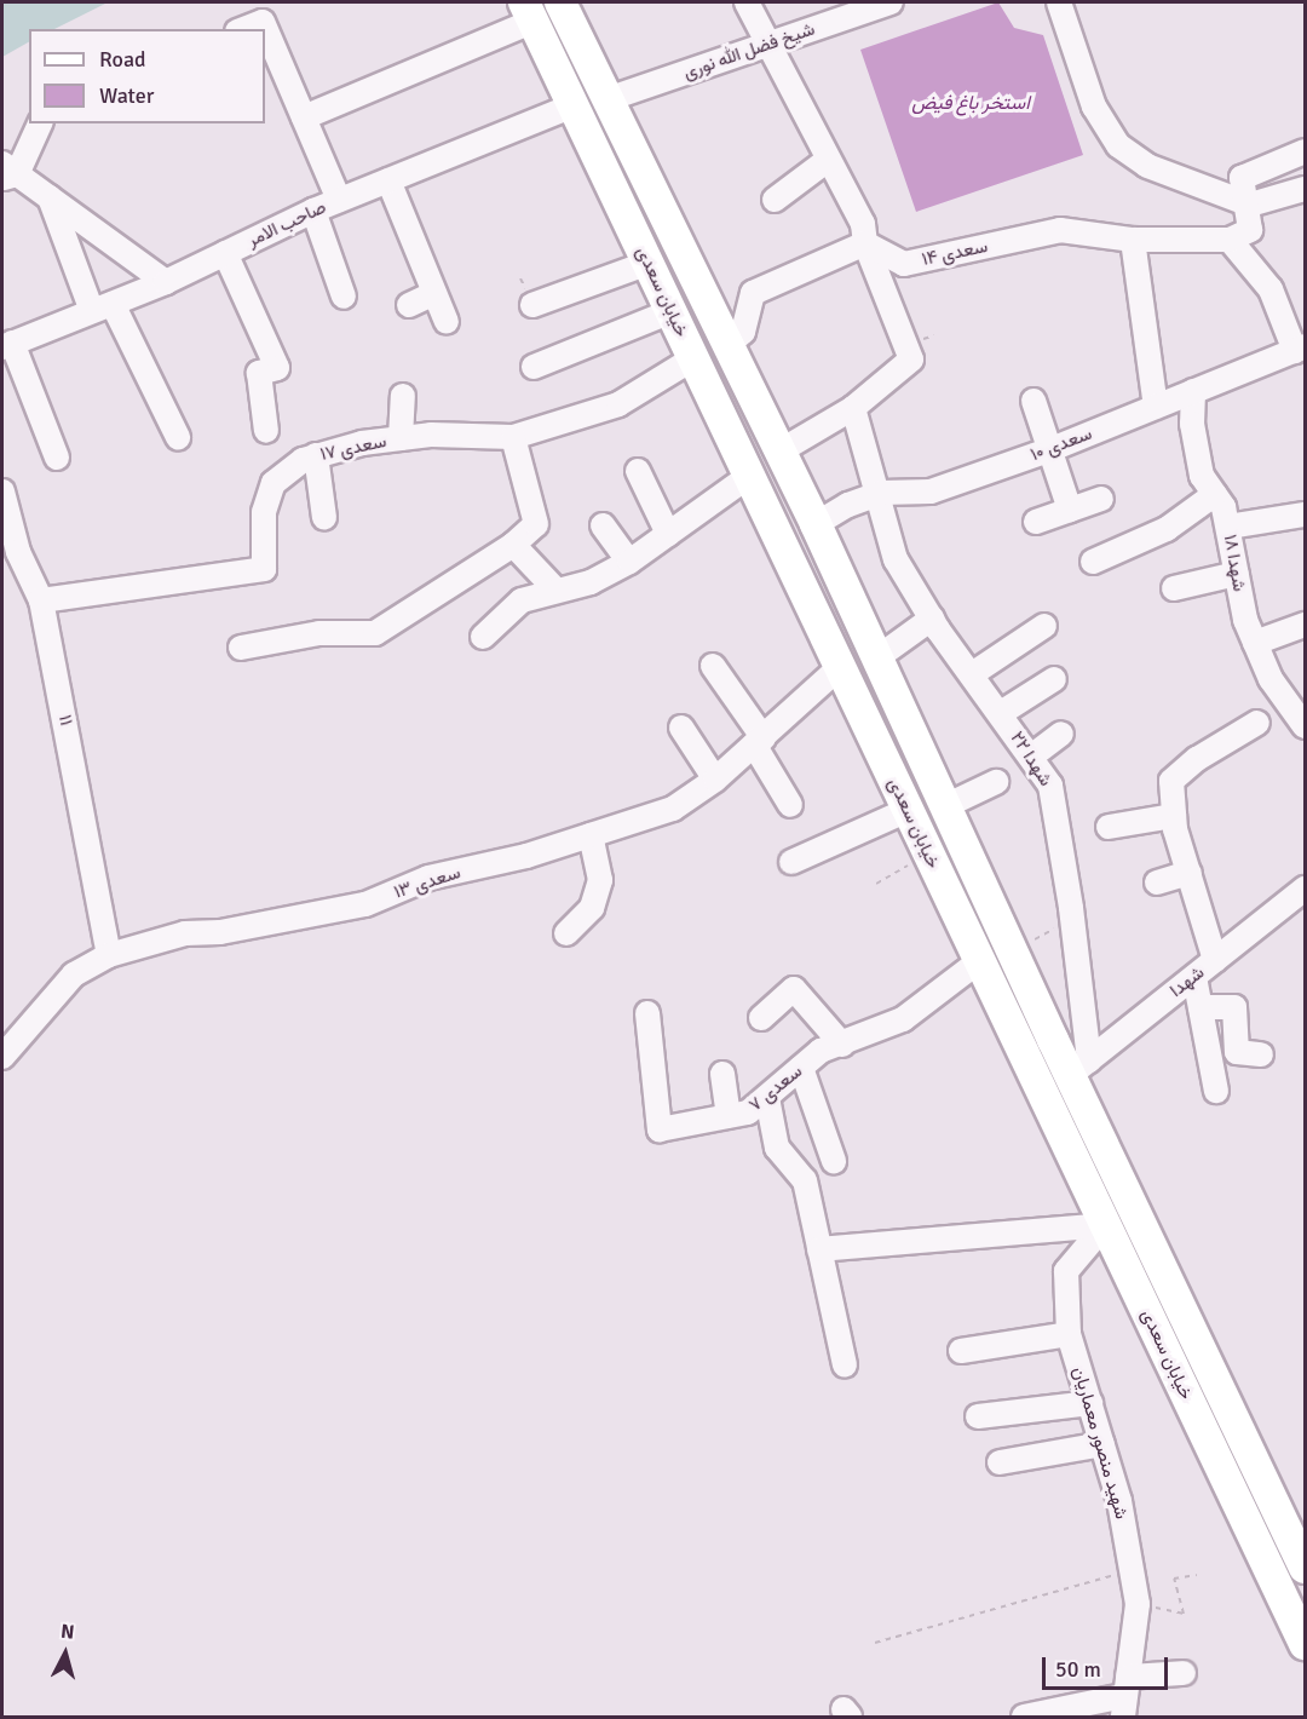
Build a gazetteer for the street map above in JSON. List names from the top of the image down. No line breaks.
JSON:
{"streets":{"main road":["خیابان سعدی"],"street":["شیخ فضل الله نوری","صاحب الامر","سعدی ۱۴","سعدی ۱۰","سعدی ۱۷","شهدا ۱۸","۱۱","شهدا ۲۲","سعدی ۱۳","شهدا","سعدی ۷","شهید منصور معماریان"]},"crossings":[["شیخ فضل الله نوری","خیابان سعدی"],["صاحب الامر","خیابان سعدی"],["خیابان سعدی","سعدی ۱۰"],["خیابان سعدی","سعدی ۱۷"],["خیابان سعدی","شهدا ۲۲"],["خیابان سعدی","سعدی ۱۳"],["خیابان سعدی","شهدا"],["خیابان سعدی","سعدی ۷"],["خیابان سعدی","شهید منصور معماریان"],["سعدی ۱۰","شهدا ۱۸"],["سعدی ۱۰","شهدا ۲۲"],["سعدی ۱۷","۱۱"],["۱۱","سعدی ۱۳"],["شهدا ۲۲","شهدا"]],"water":["استخر باغ فیض"],"legend":["Road","Water"],"scale_bar":"50 m","north":"top"}
